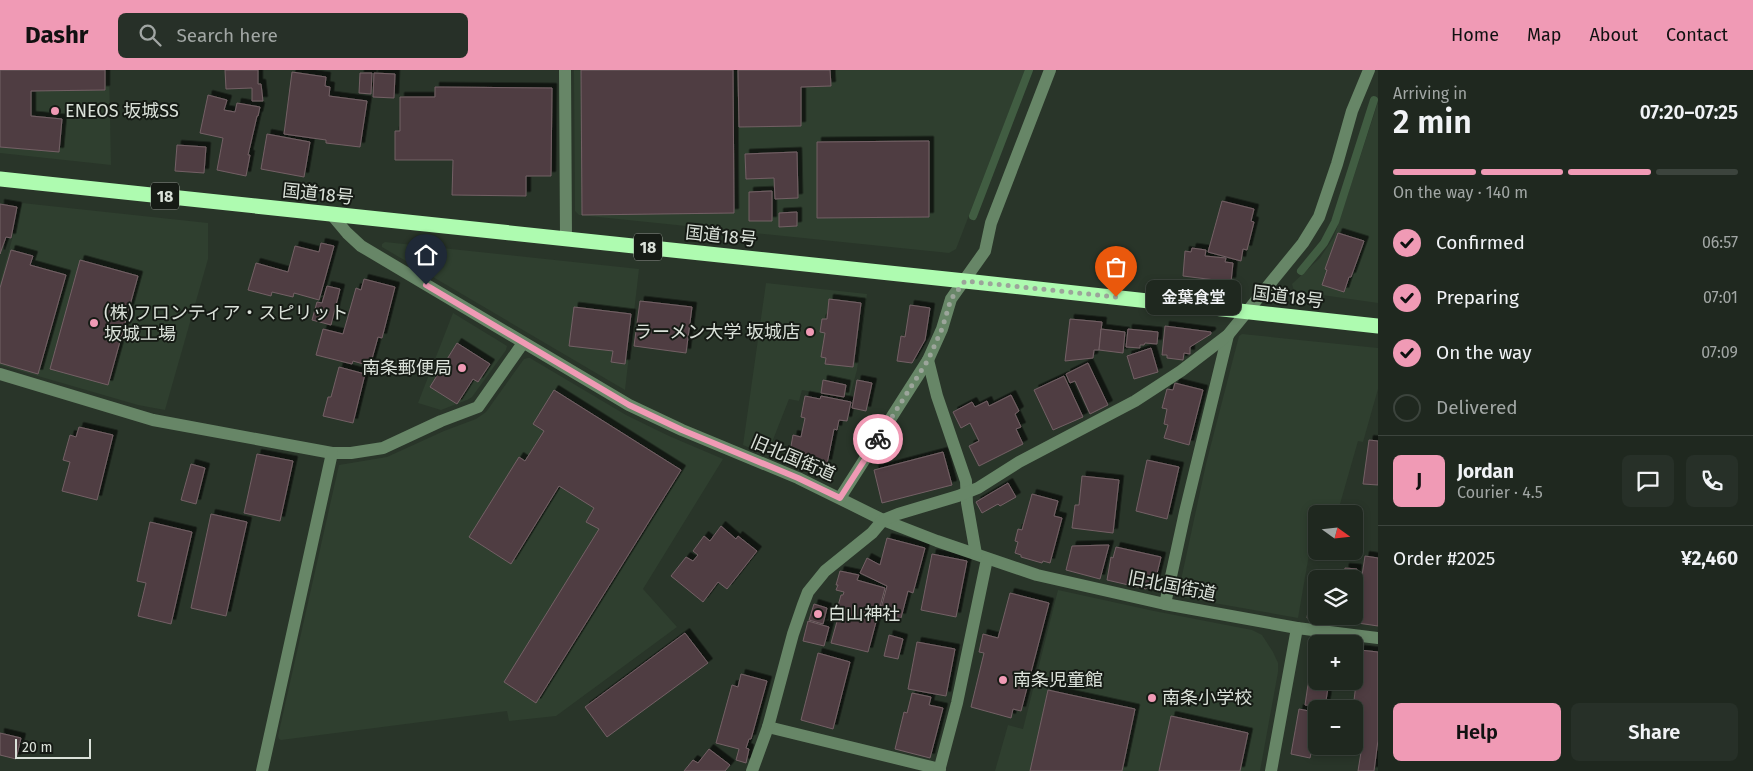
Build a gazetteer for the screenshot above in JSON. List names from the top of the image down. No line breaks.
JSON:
{"streets":{"highway":["国道18号","18"],"street":["旧北国街道"]},"crossings":[["国道18号","旧北国街道"]],"places":["ENEOS 坂城SS","金葉食堂","(株)フロンティア・スピリット 坂城工場","ラーメン大学 坂城店","南条郵便局","白山神社","南条児童館","南条小学校"],"scale_bar":"20 m","north":"right","page":{"header":"Dashr","search":"Search here","nav":["Home","Map","About","Contact"],"heading":["2 min","Arriving in","07:20–07:25"],"panel":["Jordan","Courier · 4.5","Order #2025","¥2,460"],"bar":"On the way · 140 m","list":[["Confirmed","06:57"],["Preparing","07:01"],["On the way","07:09"],"Delivered"],"bubble":"金葉食堂","round":"J","map_buttons":["+","−"],"buttons":["Help","Share"],"scale":"20 m"}}
